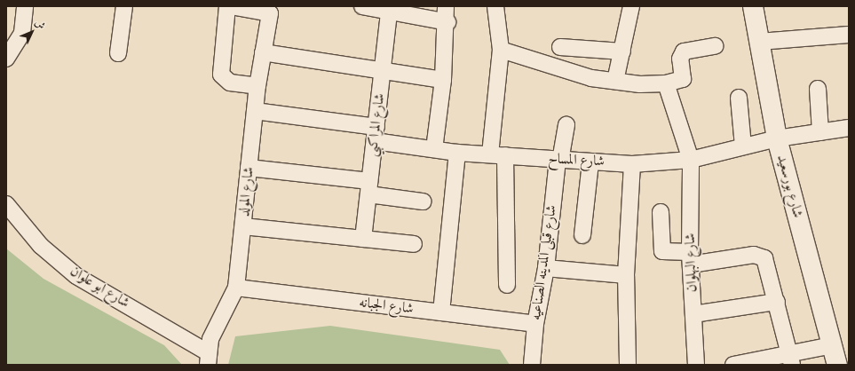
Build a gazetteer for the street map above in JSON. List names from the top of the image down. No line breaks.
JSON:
{"streets":{"street":["شارع المراكبي","شارع المساح","شارع بورسعيد","شارع المولد","شارع قبلى المدينه الصناعيه","شارع البهلوان","شارع ابو علوان","شارع الجبانه"]},"crossings":[["شارع المراكبي","شارع المساح"],["شارع المساح","شارع بورسعيد"],["شارع المساح","شارع المولد"],["شارع المساح","شارع قبلى المدينه الصناعيه"],["شارع المساح","شارع البهلوان"],["شارع المولد","شارع ابو علوان"],["شارع المولد","شارع الجبانه"],["شارع قبلى المدينه الصناعيه","شارع الجبانه"]],"north":"top right"}
